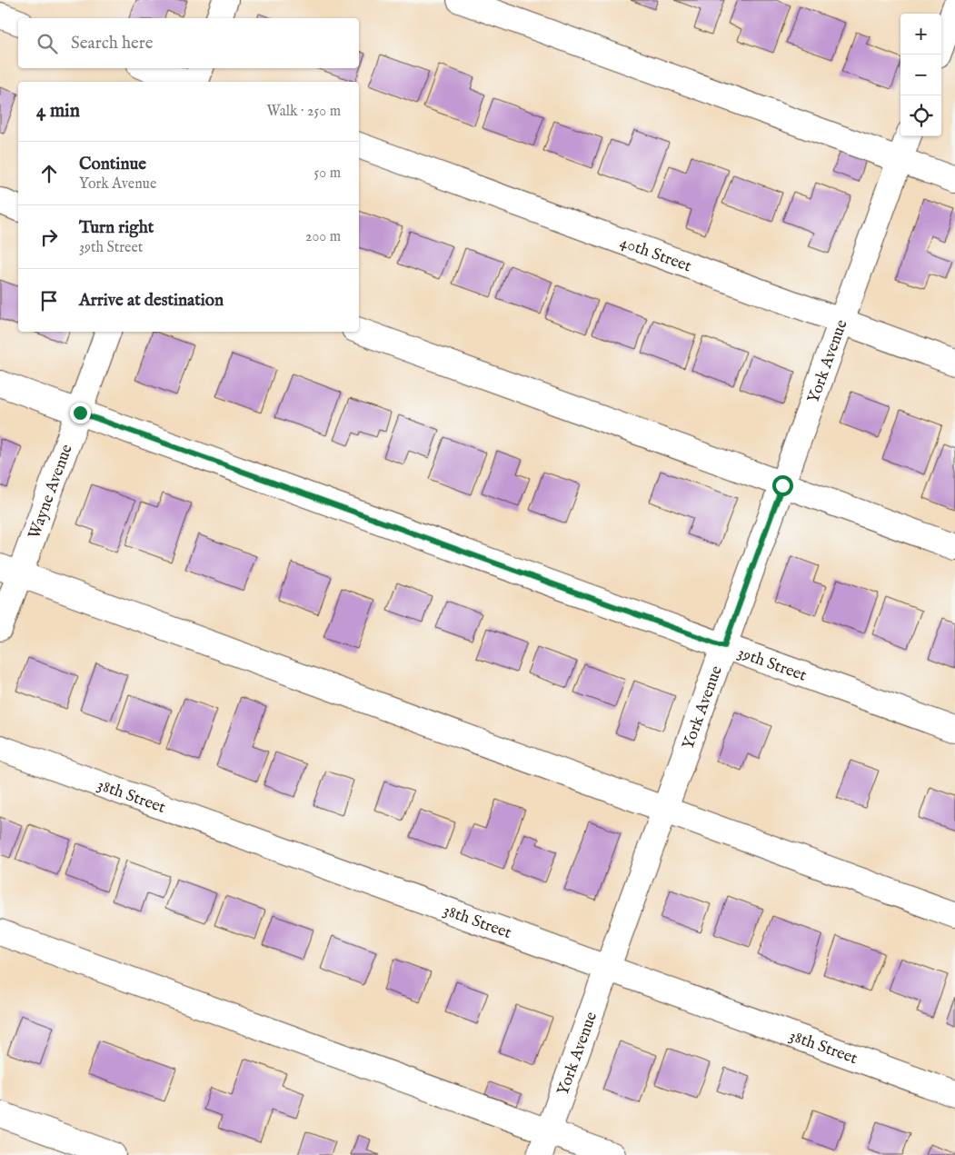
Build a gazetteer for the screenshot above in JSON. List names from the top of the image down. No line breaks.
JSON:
{"streets":{"street":["40th Street","York Avenue","Wayne Avenue","39th Street","38th Street"]},"crossings":[["40th Street","York Avenue"],["York Avenue","39th Street"],["York Avenue","38th Street"],["Wayne Avenue","39th Street"]],"page":{"map_buttons":["+","−"],"search":"Search here","heading":["4 min","Walk · 250 m"],"list":[["Continue","York Avenue","50 m"],["Turn right","39th Street","200 m"],"Arrive at destination"]}}
